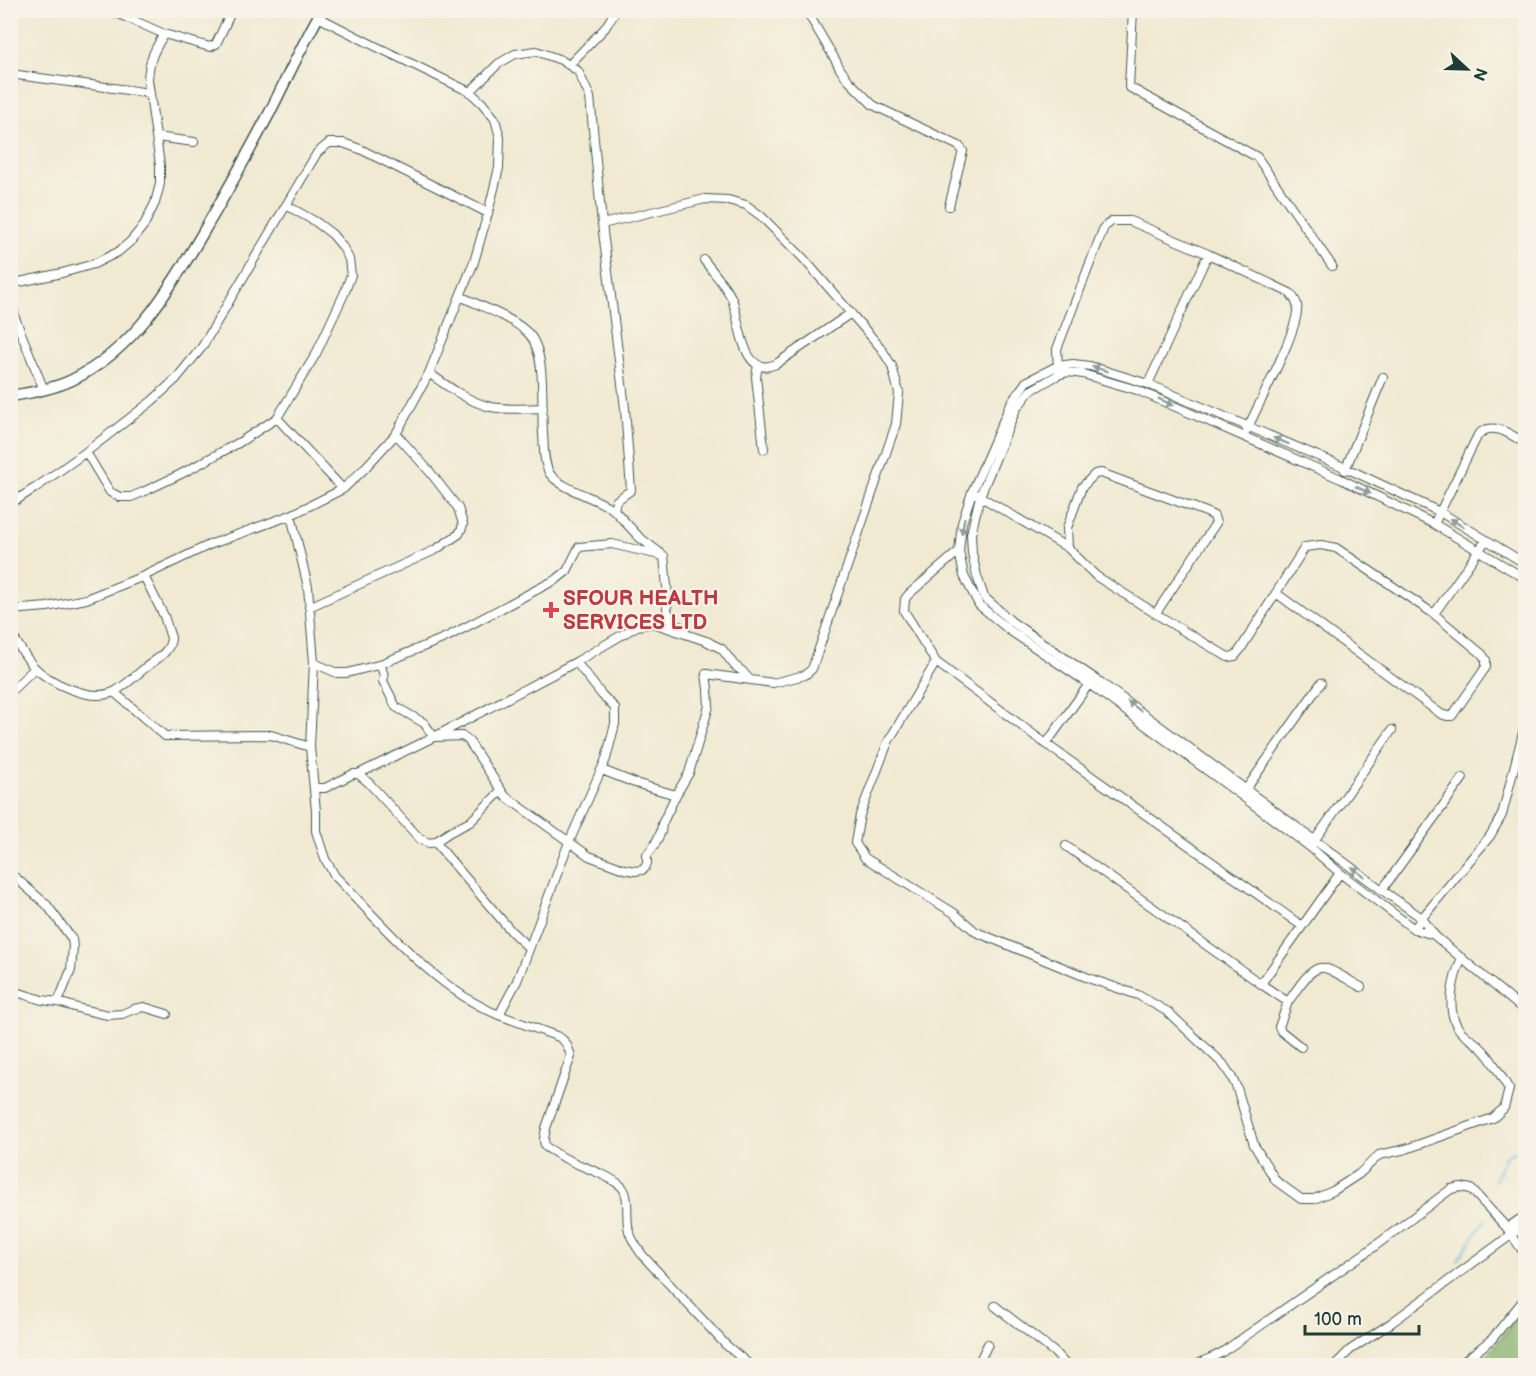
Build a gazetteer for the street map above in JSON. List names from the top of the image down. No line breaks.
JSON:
{"places":{"health":["SFOUR HEALTH SERVICES LTD"]},"scale_bar":"100 m","north":"right"}
